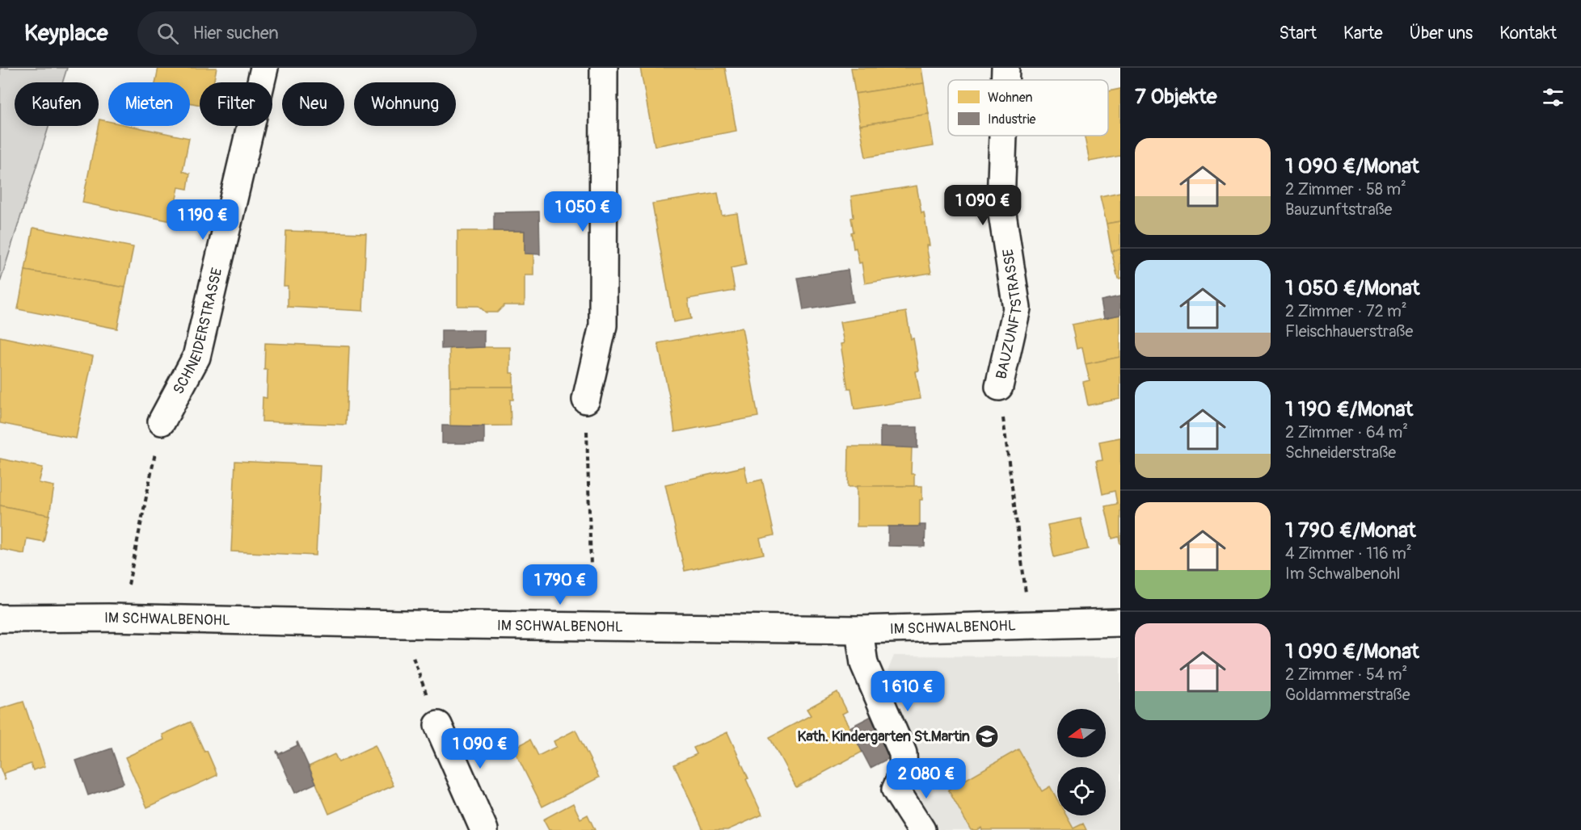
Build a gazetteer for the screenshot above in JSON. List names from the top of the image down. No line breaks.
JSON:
{"streets":{"street":["BAUZUNFTSTRASSE","SCHNEIDERSTRASSE","IM SCHWALBENOHL"]},"places":{"school or university":["Kath. Kindergarten St.Martin"]},"legend":["Wohnen","Industrie"],"north":"left","page":{"header":"Keyplace","search":"Hier suchen","nav":["Start","Karte","Über uns","Kontakt"],"heading":"7 Objekte","chip":["Kaufen","Mieten","Filter","Neu","Wohnung"],"list":[{"name":"1 090 €/Monat","note":"2 Zimmer · 58 m² · Bauzunftstraße"},{"name":"1 050 €/Monat","note":"2 Zimmer · 72 m² · Fleischhauerstraße"},{"name":"1 190 €/Monat","note":"2 Zimmer · 64 m² · Schneiderstraße"},{"name":"1 790 €/Monat","note":"4 Zimmer · 116 m² · Im Schwalbenohl"},{"name":"1 090 €/Monat","note":"2 Zimmer · 54 m² · Goldammerstraße"}],"price":["1 090 €","1 050 €","1 190 €","1 790 €","1 610 €","1 090 €","2 080 €"]}}
